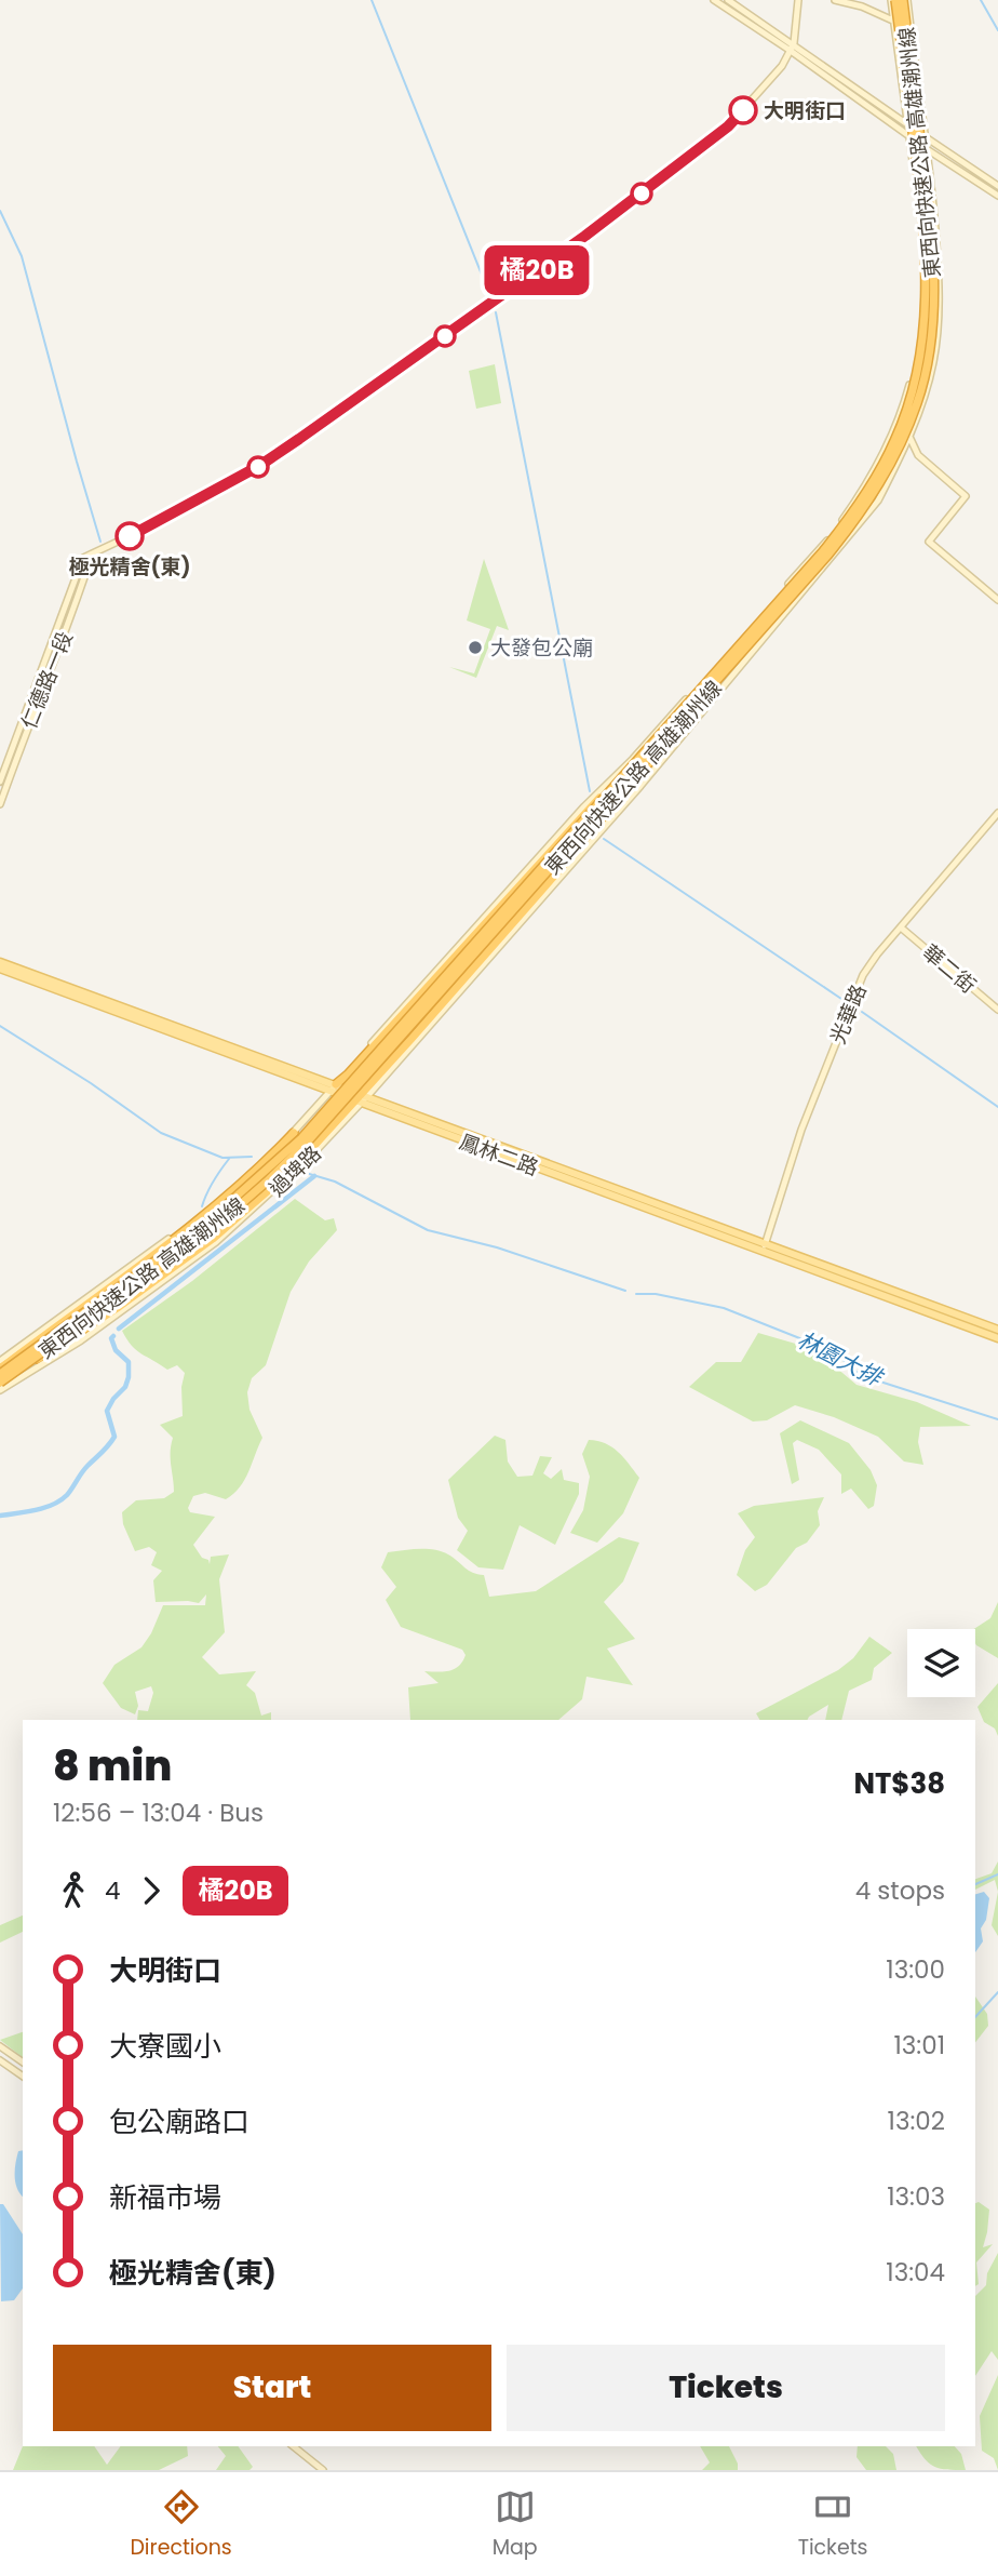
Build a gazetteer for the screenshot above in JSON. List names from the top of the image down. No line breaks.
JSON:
{"streets":{"highway":["東西向快速公路 高雄潮州線"],"main road":["仁德路一段","華二街","光華路","鳳林二路","過埤路"]},"crossings":[["東西向快速公路 高雄潮州線","過埤路"],["華二街","光華路"],["光華路","鳳林二路"],["鳳林二路","過埤路"]],"water":["林園大排"],"places":["大明街口","極光精舍(東)","大發包公廟"],"lines":["bus line 橘20B"],"page":{"on_map":"橘20B","heading":["8 min","12:56 – 13:04 · Bus","NT$38"],"legs":["4","橘20B","4 stops"],"list":[{"name":"大明街口","value":"13:00"},{"name":"大寮國小","value":"13:01"},{"name":"包公廟路口","value":"13:02"},{"name":"新福市場","value":"13:03"},{"name":"極光精舍(東)","value":"13:04"}],"buttons":["Start","Tickets"],"tabs":["Directions","Map","Tickets"]}}
